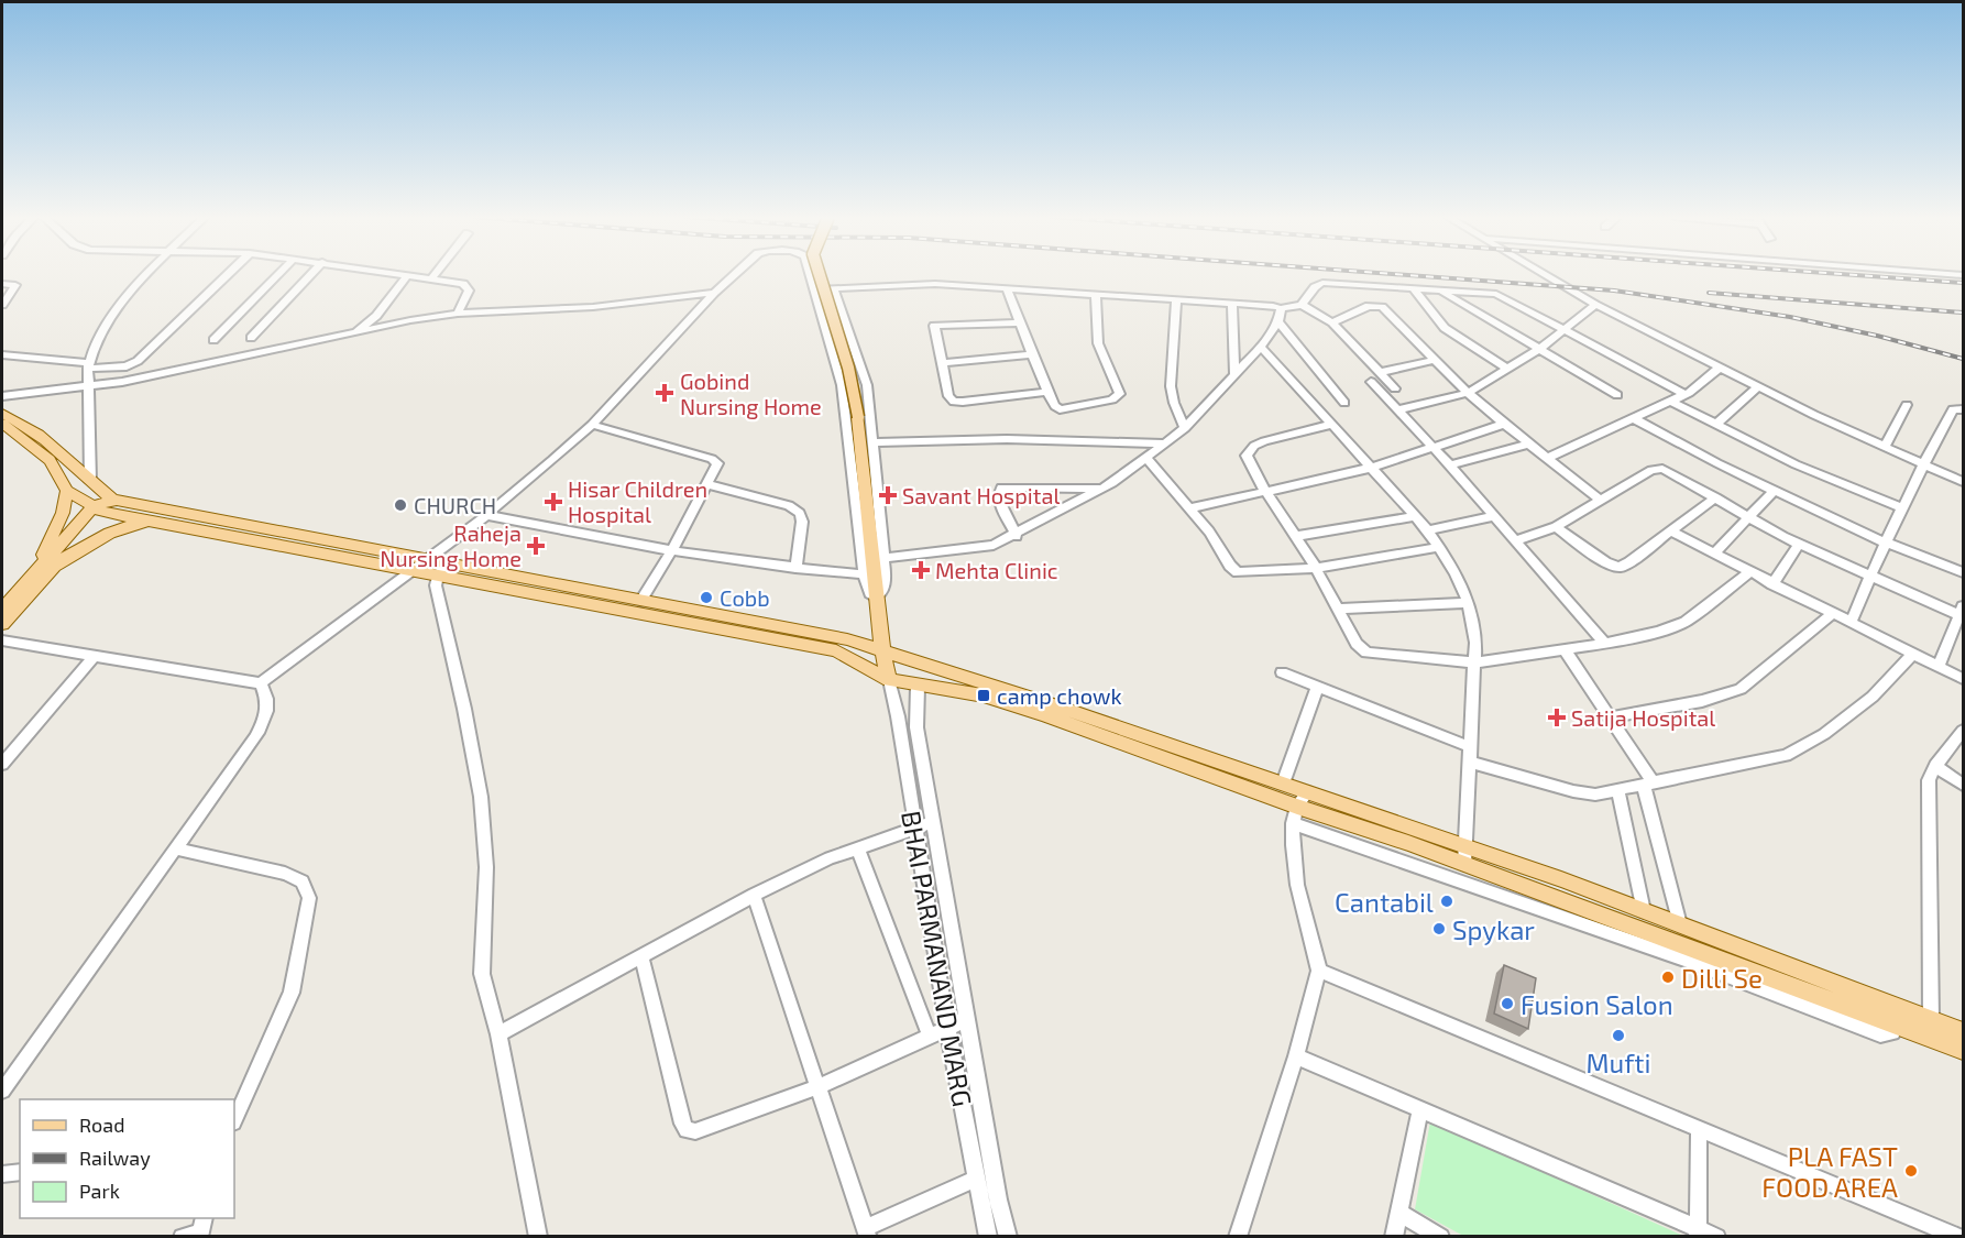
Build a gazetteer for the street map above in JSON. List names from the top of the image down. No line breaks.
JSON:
{"streets":{"street":["BHAI PARMANAND MARG"]},"places":{"health":["Gobind Nursing Home","Savant Hospital","Hisar Children Hospital","Raheja Nursing Home","Mehta Clinic","Satija Hospital"],"other":["CHURCH","Cobb","Cantabil","Spykar","Dilli Se","Fusion Salon","Mufti","PLA FAST FOOD AREA"],"transit":["camp chowk"]},"legend":["Road","Railway","Park"]}
